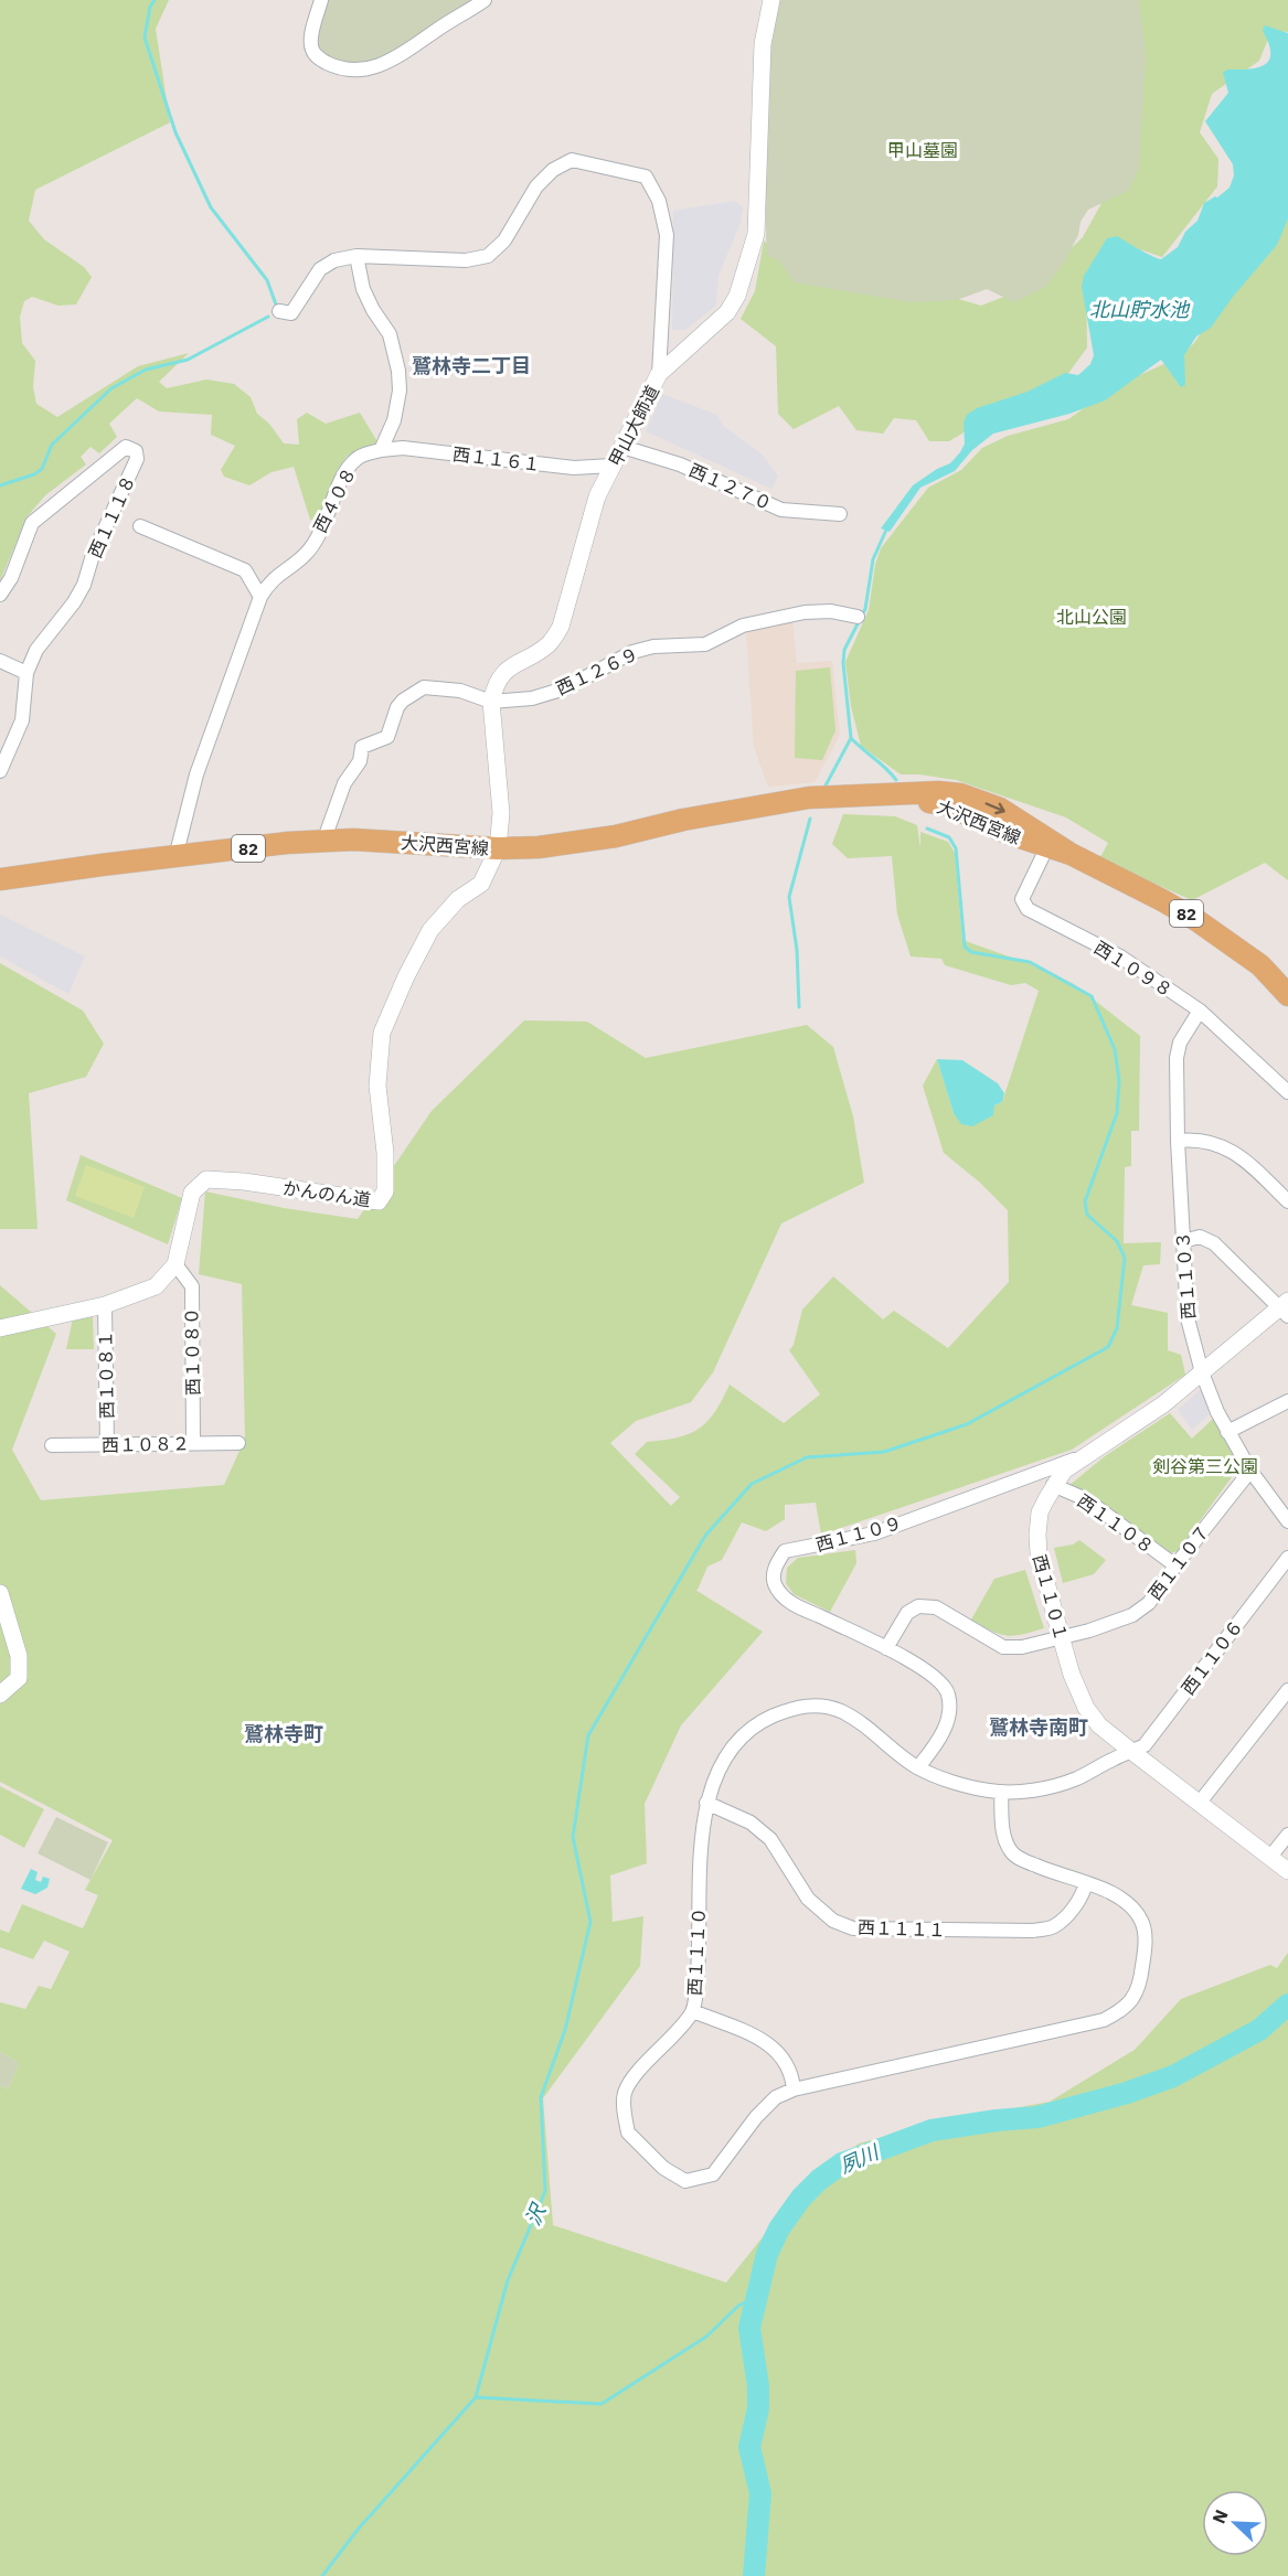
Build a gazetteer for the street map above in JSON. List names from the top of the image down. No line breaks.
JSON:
{"streets":{"main road":["大沢西宮線","82"],"street":["甲山大師道","西１１６１","西１２７０","西４０８","西１１１８","西１２６９","西１０９８","かんのん道","西１１０３","西１０８０","西１０８１","西１０８２","西１１０８","西１１０９","西１１０７","西１１０１","西１１０６","西１１１１","西１１１０"]},"crossings":[["甲山大師道","西１１６１"],["甲山大師道","西１２７０"],["甲山大師道","西１２６９"],["西１１６１","西４０８"],["西４０８","大沢西宮線"],["大沢西宮線","西１０９８"],["大沢西宮線","かんのん道"],["西１０９８","西１１０３"],["かんのん道","西１０８０"],["かんのん道","西１０８１"],["西１１０３","西１１０７"],["西１１０３","西１１０１"],["西１０８０","西１０８２"],["西１０８１","西１０８２"],["西１１０８","西１１０７"],["西１１０８","西１１０１"],["西１１０９","西１１０７"],["西１１０９","西１１０１"],["西１１０７","西１１０１"],["西１１０１","西１１０６"],["西１１０１","西１１１０"],["西１１０６","西１１１０"],["西１１１１","西１１１０"]],"districts":["鷲林寺二丁目","鷲林寺南町","鷲林寺町"],"water":["北山貯水池","夙川","沢"],"parks":["甲山墓園","北山公園","剣谷第三公園"],"north":"top left"}
